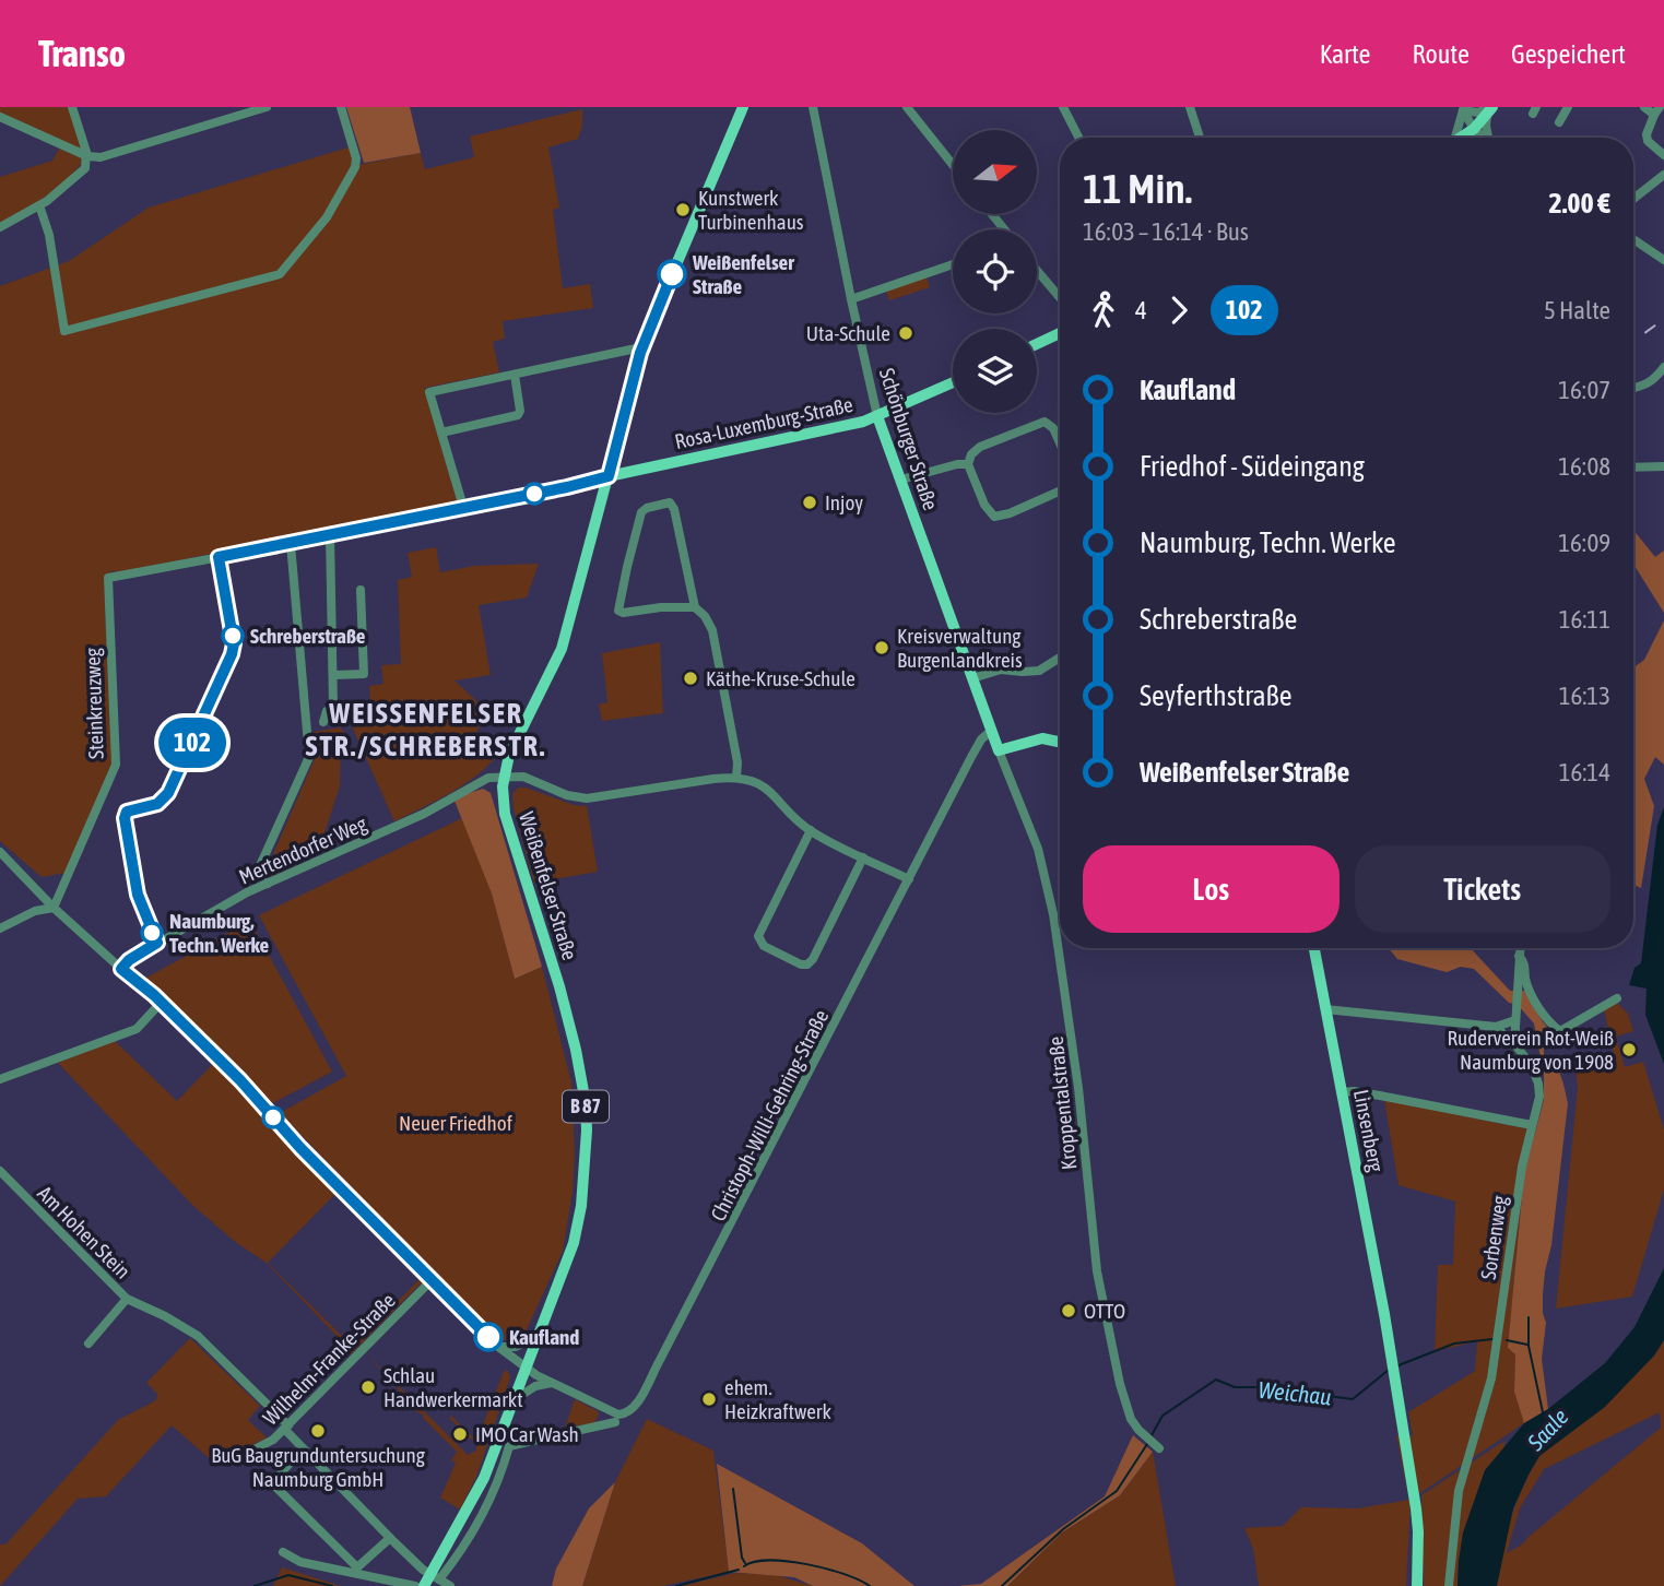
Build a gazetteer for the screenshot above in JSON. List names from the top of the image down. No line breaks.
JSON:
{"streets":{"main road":["Rosa-Luxemburg-Straße","Schönburger Straße","Weißenfelser Straße","B 87","Linsenberg"],"street":["Steinkreuzweg","Mertendorfer Weg","Kroppentalstraße","Christoph-Willi-Gehring-Straße","Am Hohen Stein","Sorbenweg","Wilhelm-Franke-Straße"]},"crossings":[["Rosa-Luxemburg-Straße","Schönburger Straße"],["Rosa-Luxemburg-Straße","Weißenfelser Straße"],["Schönburger Straße","Christoph-Willi-Gehring-Straße"],["Mertendorfer Weg","Weißenfelser Straße"],["Weißenfelser Straße","B 87"],["B 87","Am Hohen Stein"],["Am Hohen Stein","Wilhelm-Franke-Straße"]],"districts":["WEISSENFELSER STR./SCHREBERSTR."],"water":["Weichau","Saale"],"parks":["Neuer Friedhof"],"places":["Kunstwerk Turbinenhaus","Weißenfelser Straße","Uta-Schule","Injoy","Schreberstraße","Kreisverwaltung Burgenlandkreis","Käthe-Kruse-Schule","Naumburg, Techn. Werke","Ruderverein Rot-Weiß Naumburg von 1908","OTTO","Kaufland","Schlau Handwerkermarkt","ehem. Heizkraftwerk","BuG Baugrunduntersuchung Naumburg GmbH","IMO Car Wash"],"lines":["bus line 102"],"north":"right","page":{"header":"Transo","nav":["Karte","Route","Gespeichert"],"on_map":"102","heading":["11 Min.","16:03 – 16:14 · Bus","2.00 €"],"legs":["4","102","5 Halte"],"list":[{"name":"Kaufland","value":"16:07"},{"name":"Friedhof - Südeingang","value":"16:08"},{"name":"Naumburg, Techn. Werke","value":"16:09"},{"name":"Schreberstraße","value":"16:11"},{"name":"Seyferthstraße","value":"16:13"},{"name":"Weißenfelser Straße","value":"16:14"}],"buttons":["Los","Tickets"]}}
